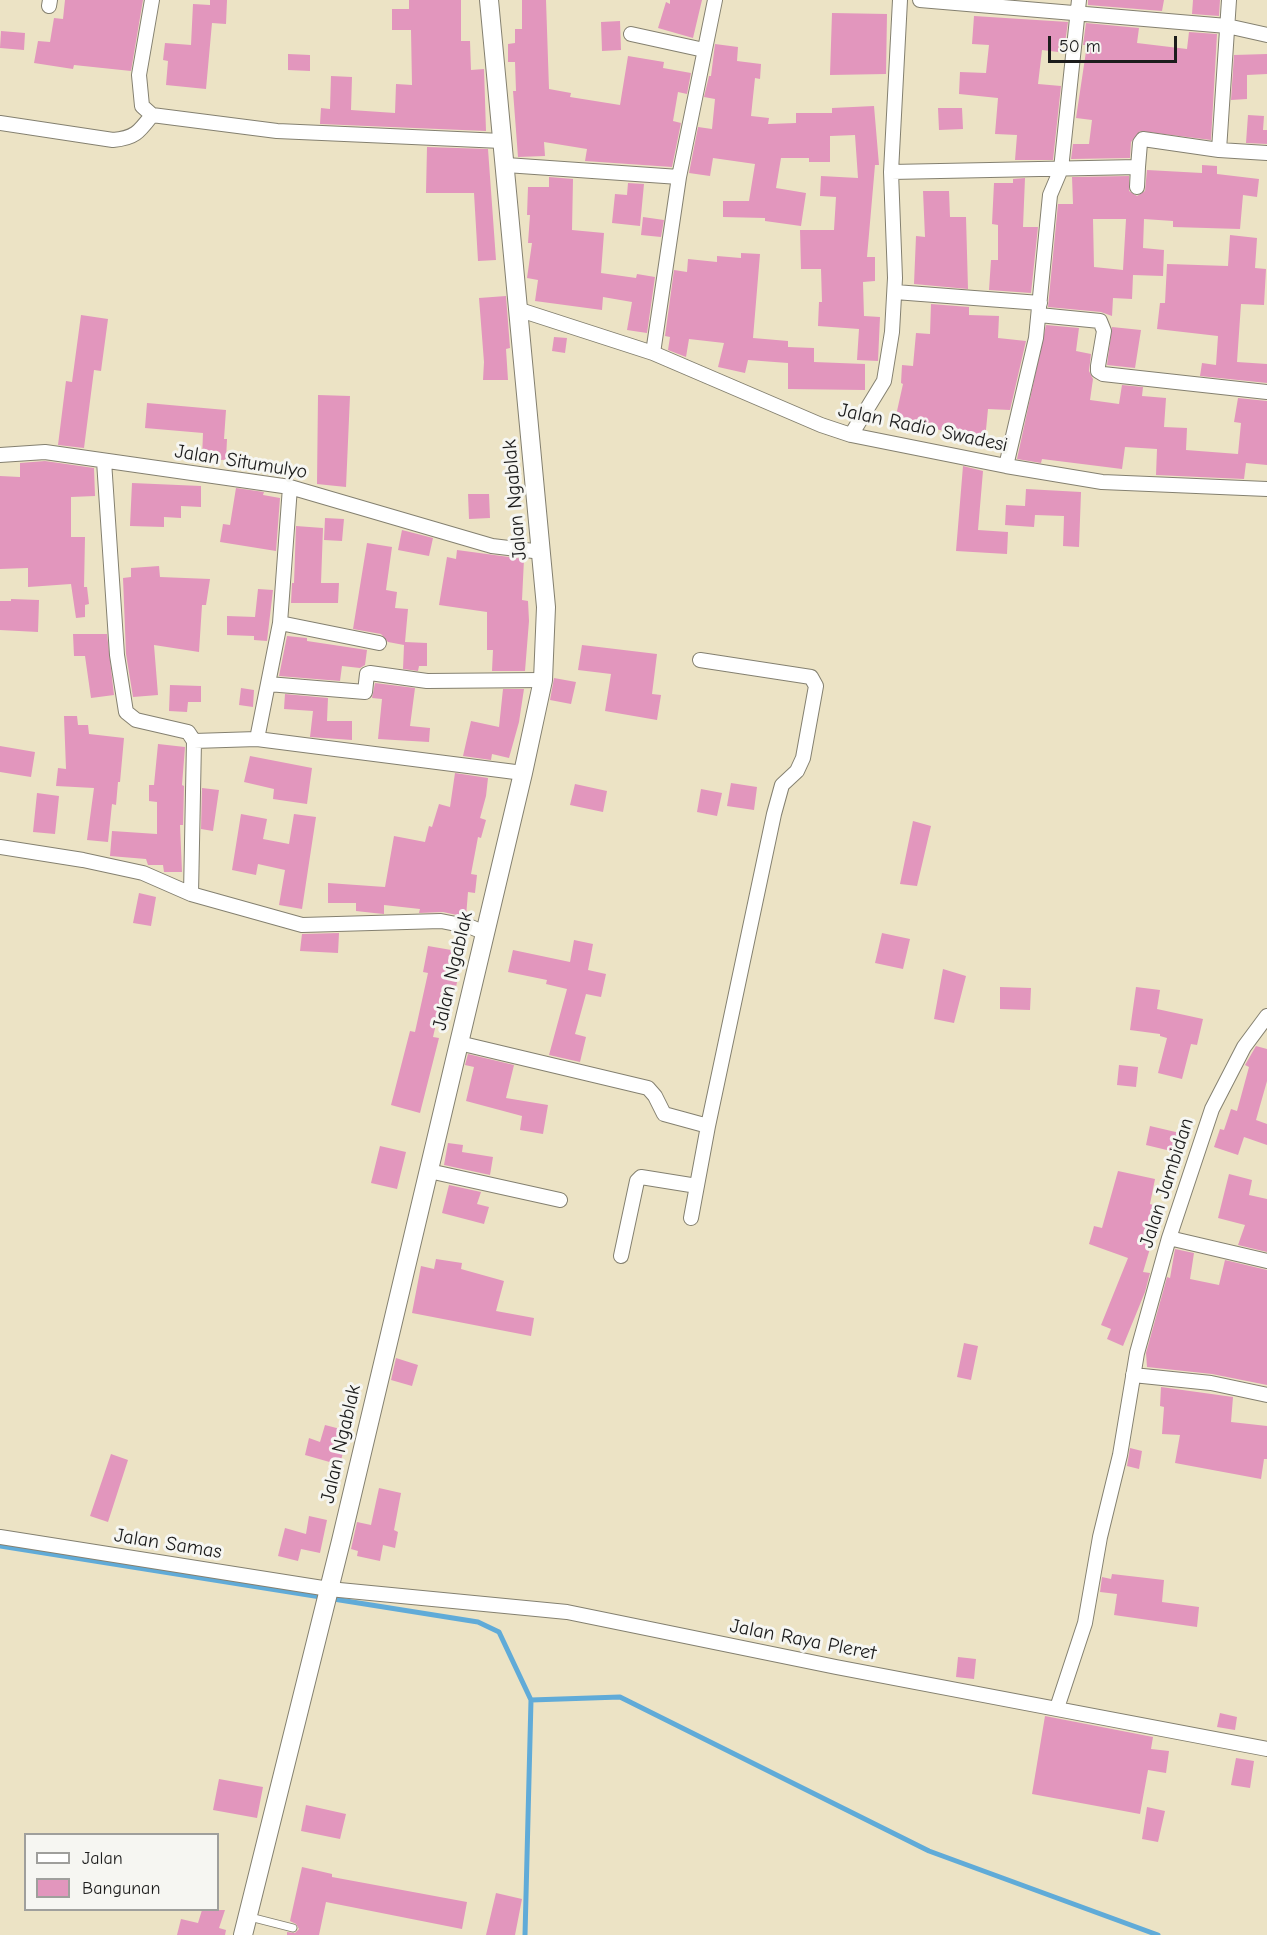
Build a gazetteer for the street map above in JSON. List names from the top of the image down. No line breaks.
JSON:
{"streets":{"street":["Jalan Radio Swadesi","Jalan Situmulyo","Jalan Ngablak","Jalan Jambidan","Jalan Samas","Jalan Raya Pleret"]},"crossings":[["Jalan Radio Swadesi","Jalan Ngablak"],["Jalan Situmulyo","Jalan Ngablak"],["Jalan Ngablak","Jalan Samas"],["Jalan Ngablak","Jalan Raya Pleret"],["Jalan Jambidan","Jalan Raya Pleret"],["Jalan Samas","Jalan Raya Pleret"]],"legend":["Jalan","Bangunan"],"scale_bar":"50 m"}
